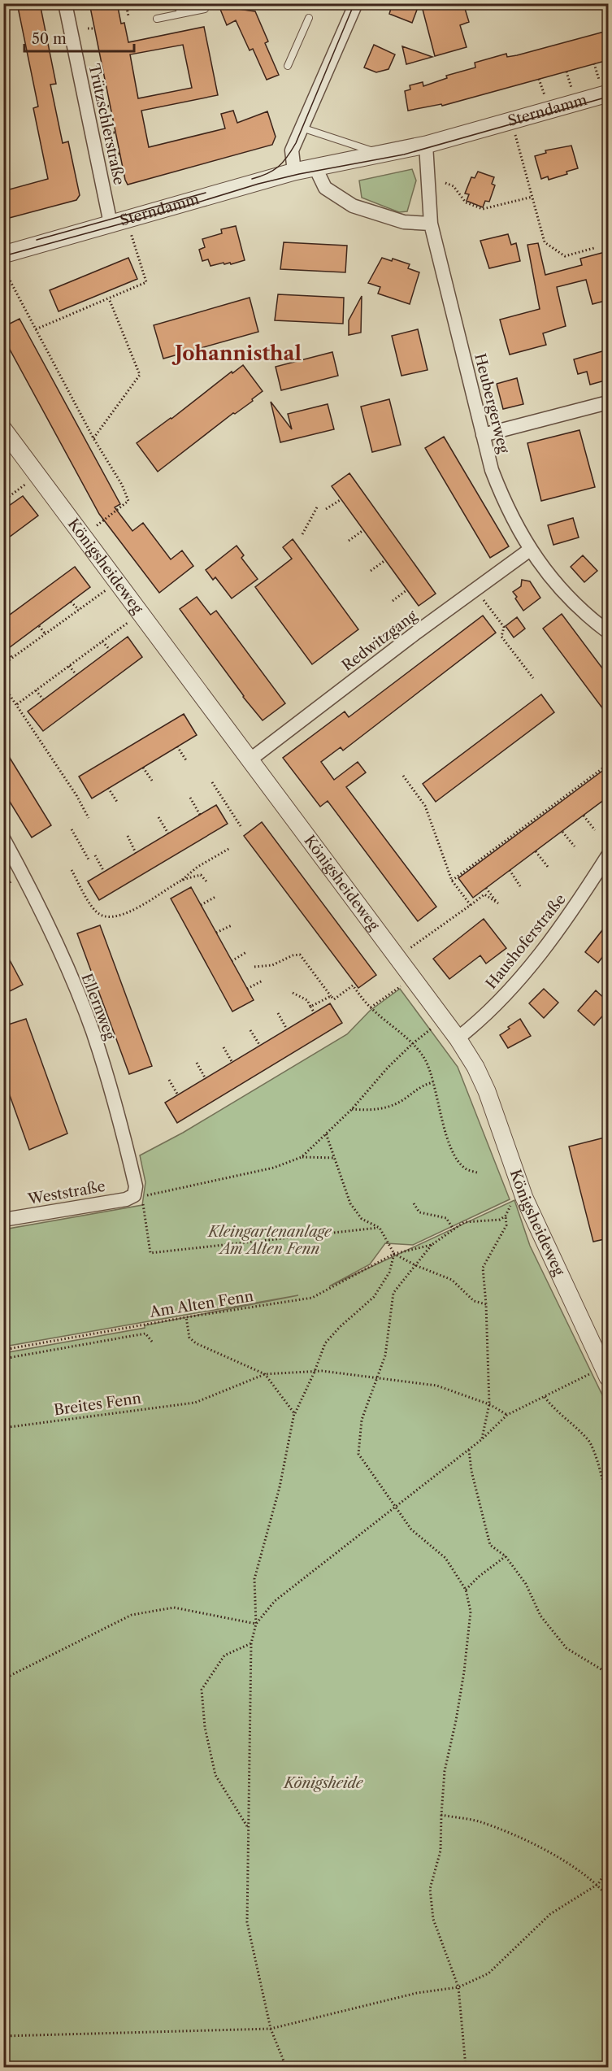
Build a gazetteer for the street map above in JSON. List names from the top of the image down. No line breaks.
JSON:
{"streets":{"street":["Sterndamm","Trützschlerstraße","Heubergerweg","Königsheideweg","Redwitzgang","Haushoferstraße","Ellernweg","Weststraße"],"path":["Am Alten Fenn","Breites Fenn"]},"crossings":[["Sterndamm","Trützschlerstraße"],["Sterndamm","Heubergerweg"],["Heubergerweg","Redwitzgang"],["Königsheideweg","Redwitzgang"],["Königsheideweg","Haushoferstraße"],["Ellernweg","Weststraße"]],"districts":["Johannisthal"],"parks":["Kleingartenanlage Am Alten Fenn","Königsheide"],"scale_bar":"50 m"}
